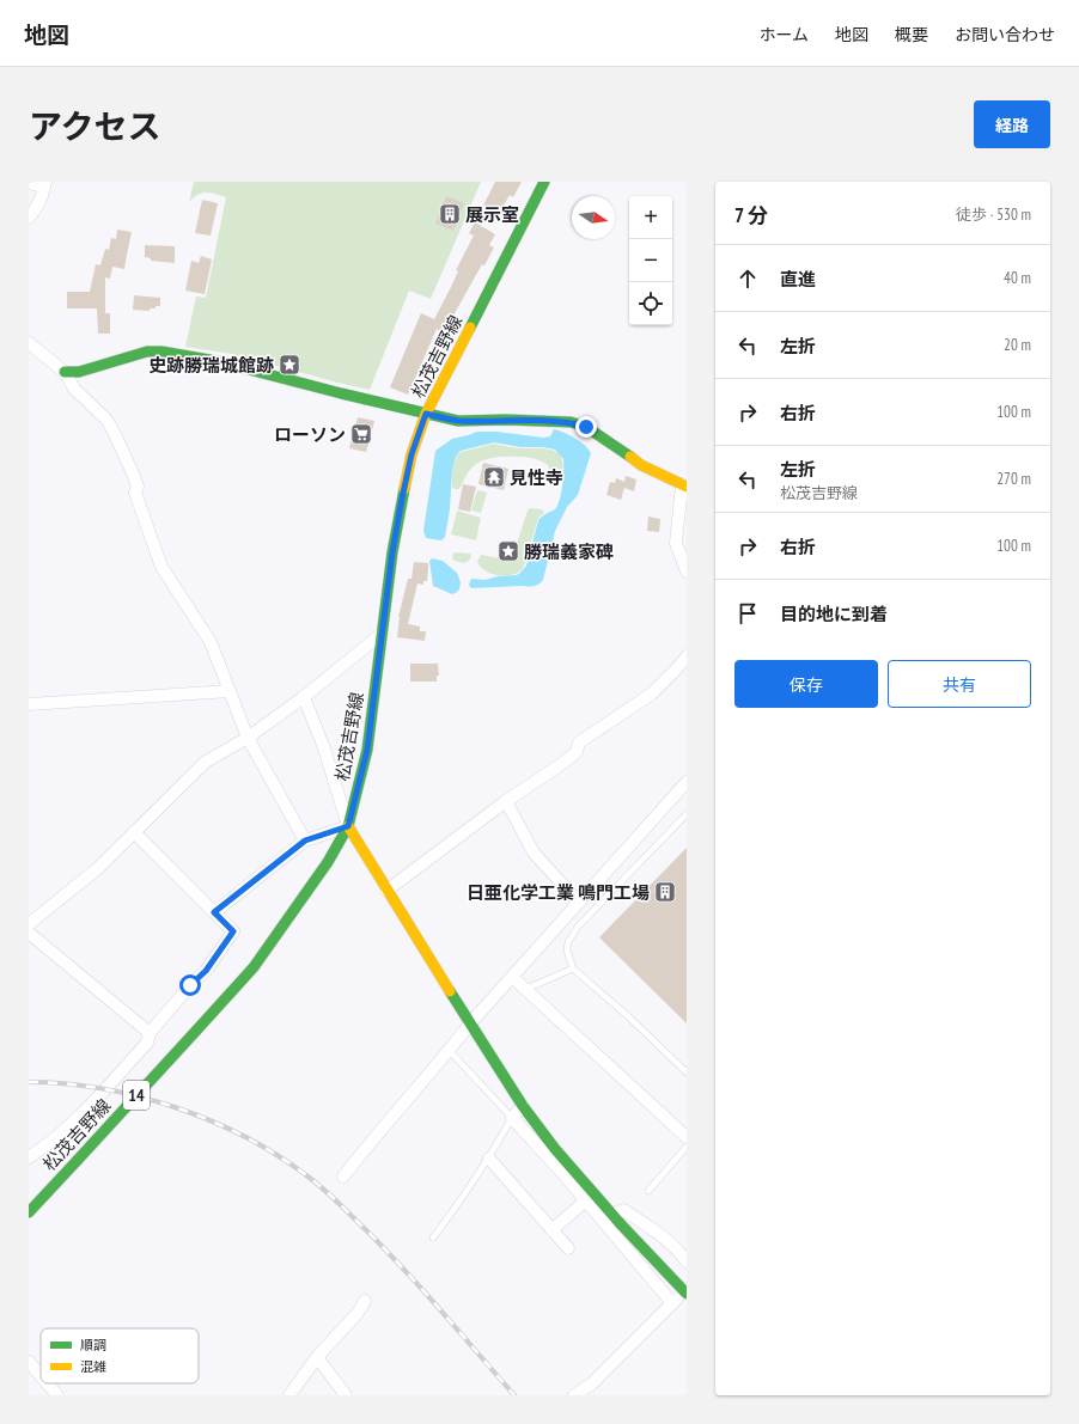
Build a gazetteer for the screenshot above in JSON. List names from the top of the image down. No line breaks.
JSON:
{"streets":{"street":["松茂吉野線","14"]},"places":{"building":["展示室","日亜化学工業 鳴門工場"],"place":["史跡勝瑞城館跡","勝瑞義家碑"],"supermarket":["ローソン"],"temple":["見性寺"]},"legend":["順調","混雑"],"north":"right","page":{"header":"地図","nav":["ホーム","地図","概要","お問い合わせ"],"title":"アクセス","buttons":["経路",["保存","共有"]],"heading":["7 分","徒歩 · 530 m"],"map_buttons":["+","−"],"list":[["直進","40 m"],["左折","20 m"],["右折","100 m"],["左折","松茂吉野線","270 m"],["右折","100 m"],"目的地に到着"]}}
